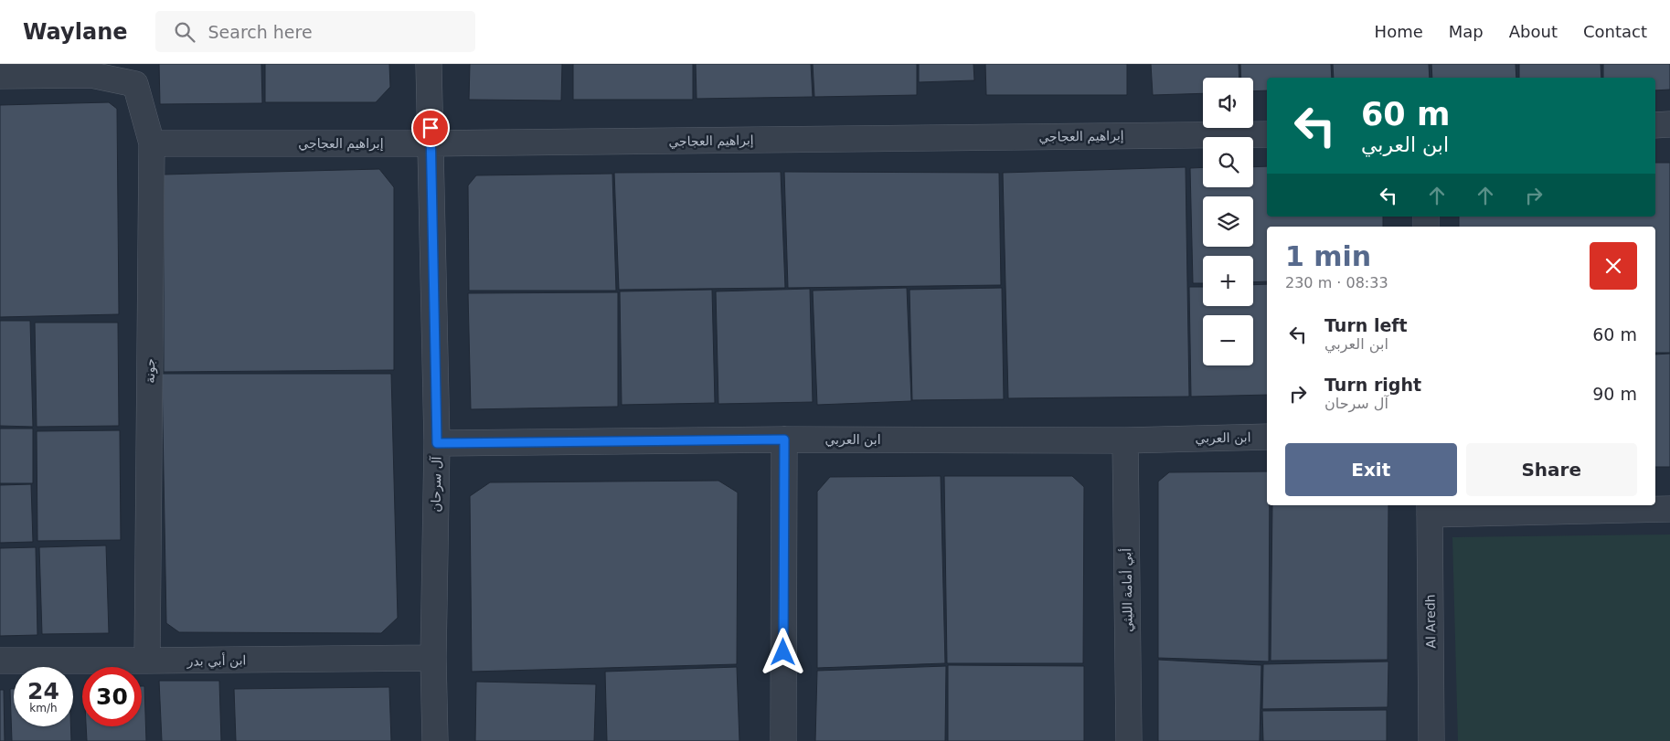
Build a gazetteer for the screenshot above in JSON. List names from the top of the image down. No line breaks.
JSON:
{"streets":{"street":["إبراهيم العجاجي","جونة","ابن العربي","آل سرحان","أبي أمامة الليثي","Al Aredh","ابن أبي بدر"]},"crossings":[["إبراهيم العجاجي","جونة"],["إبراهيم العجاجي","آل سرحان"],["جونة","ابن أبي بدر"],["ابن العربي","آل سرحان"],["ابن العربي","أبي أمامة الليثي"],["آل سرحان","ابن أبي بدر"]],"page":{"header":"Waylane","search":"Search here","nav":["Home","Map","About","Contact"],"map_buttons":["+","−"],"turn":["60 m","ابن العربي"],"heading":["1 min","230 m · 08:33"],"list":[{"name":"Turn left","note":"ابن العربي","value":"60 m"},{"name":"Turn right","note":"آل سرحان","value":"90 m"}],"buttons":["Exit","Share"],"speed":"24 km/h","limit":"30"}}
